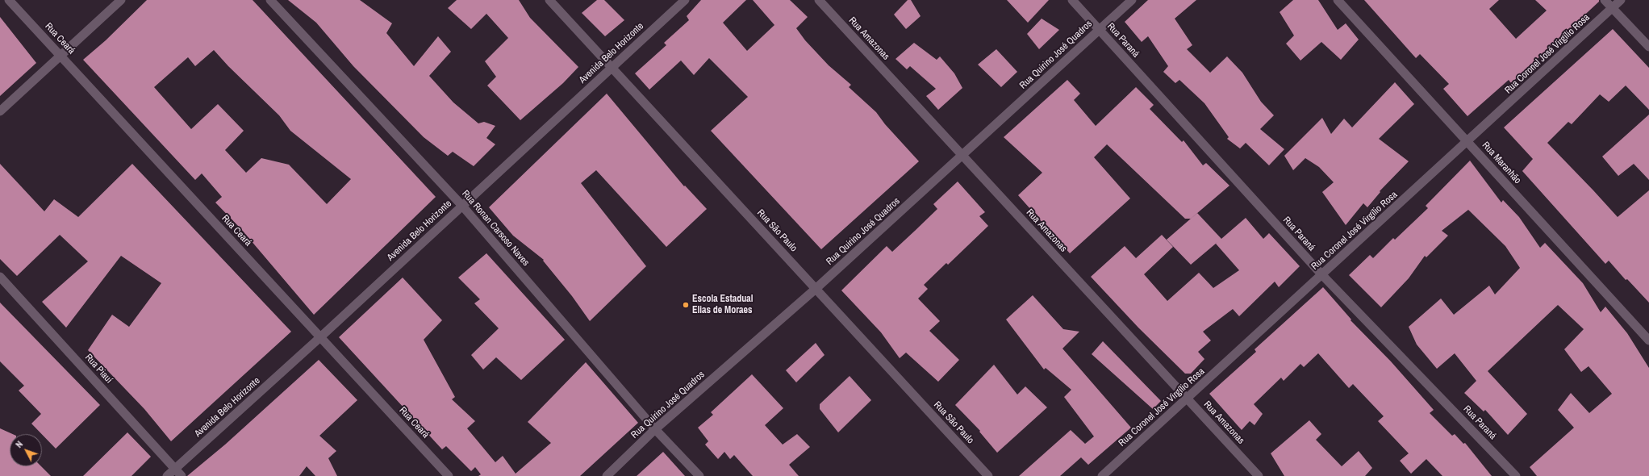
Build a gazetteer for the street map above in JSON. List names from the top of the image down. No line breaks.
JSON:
{"streets":{"street":["Rua Ceará","Rua Amazonas","Rua Paraná","Avenida Belo Horizonte","Rua Coronel José Virgílio Rosa","Rua Quirino José Quadros","Rua Maranhão","Rua Ronan Carsoso Naves","Rua São Paulo","Rua Piauí"]},"crossings":[["Rua Ceará","Avenida Belo Horizonte"],["Rua Amazonas","Rua Coronel José Virgílio Rosa"],["Rua Amazonas","Rua Quirino José Quadros"],["Rua Paraná","Rua Coronel José Virgílio Rosa"],["Rua Paraná","Rua Quirino José Quadros"],["Avenida Belo Horizonte","Rua Ronan Carsoso Naves"],["Avenida Belo Horizonte","Rua São Paulo"],["Avenida Belo Horizonte","Rua Piauí"],["Rua Coronel José Virgílio Rosa","Rua Maranhão"],["Rua Quirino José Quadros","Rua Ronan Carsoso Naves"],["Rua Quirino José Quadros","Rua São Paulo"]],"places":["Escola Estadual Elias de Moraes"],"north":"top left"}
